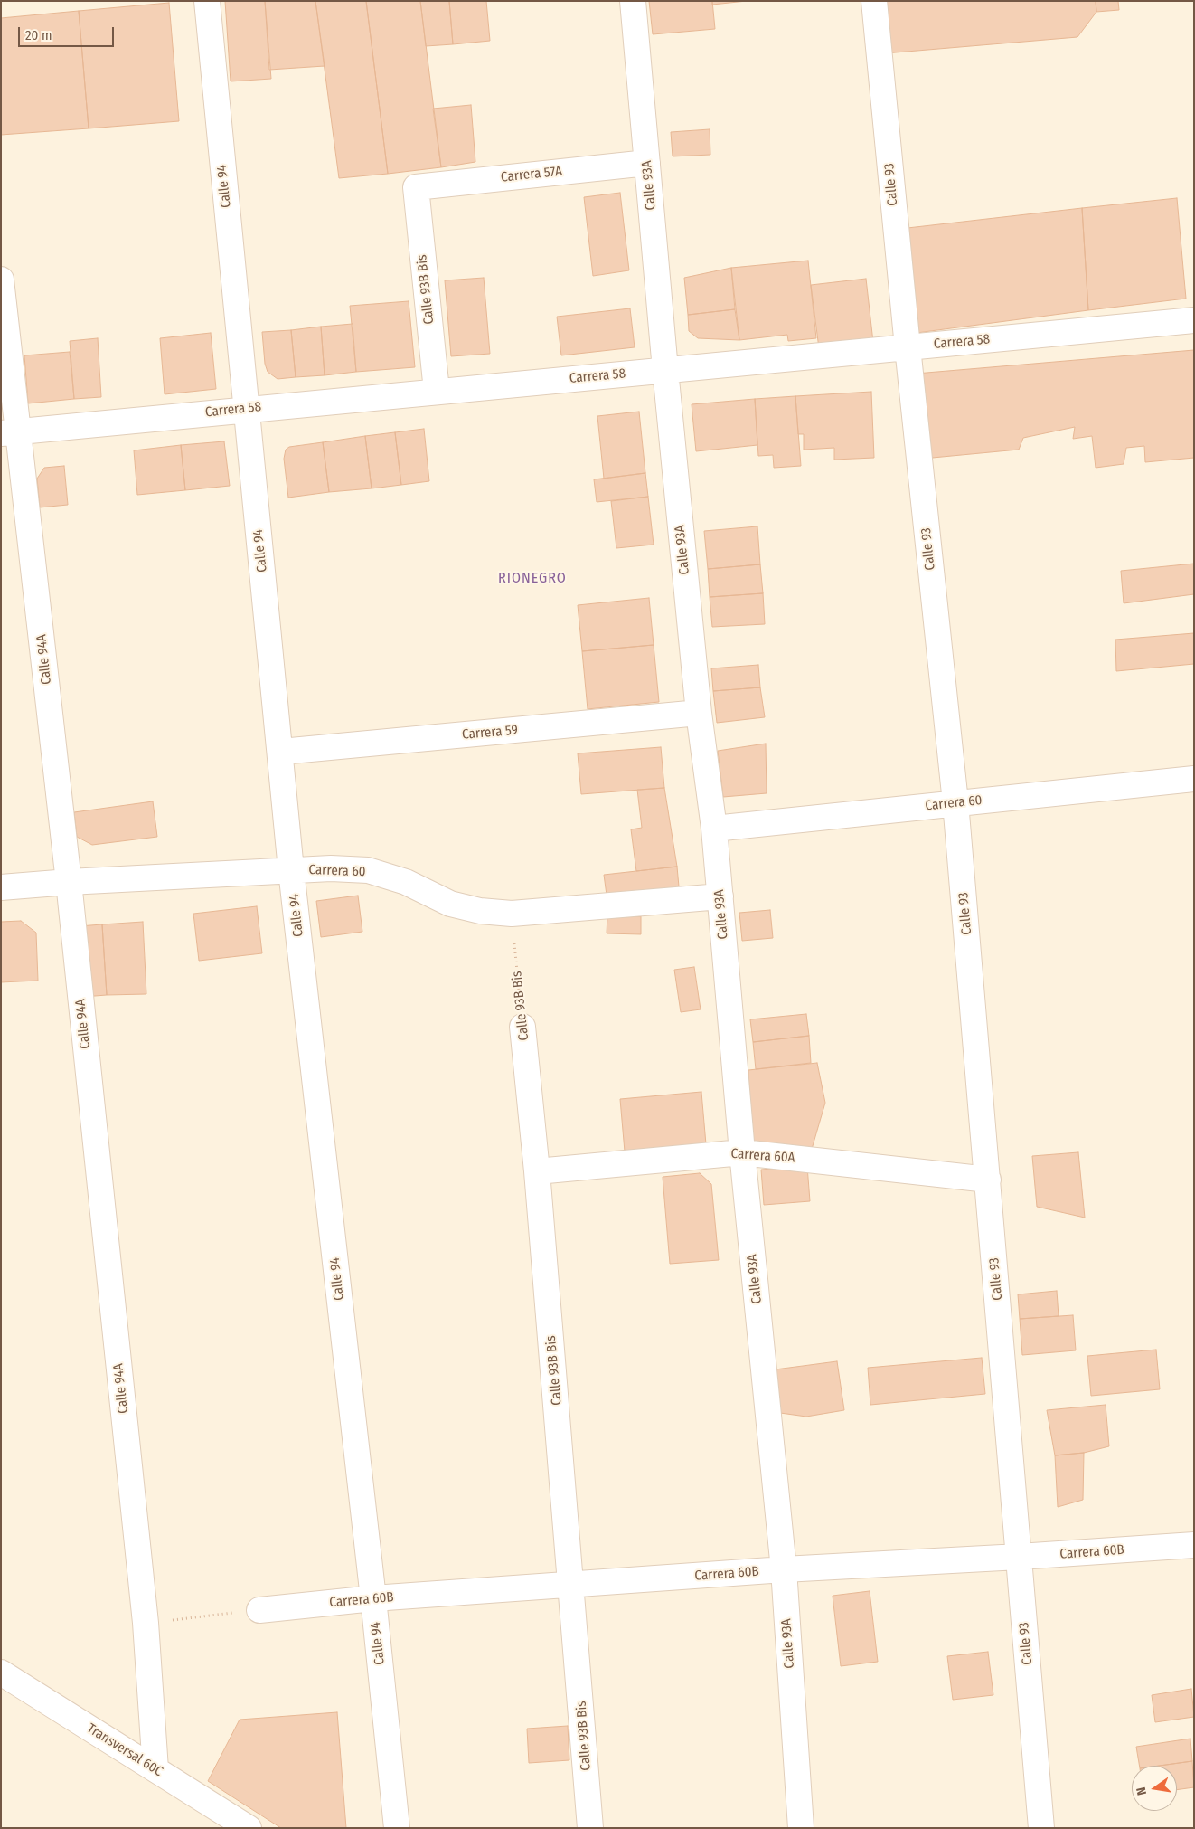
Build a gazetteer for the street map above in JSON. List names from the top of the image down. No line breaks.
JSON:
{"streets":{"street":["Carrera 57A","Calle 93","Calle 93A","Calle 94","Calle 93B Bis","Carrera 58","Calle 94A","Carrera 59","Carrera 60","Carrera 60A","Carrera 60B","Transversal 60C"]},"crossings":[["Carrera 57A","Calle 93A"],["Carrera 57A","Calle 93B Bis"],["Calle 93","Carrera 58"],["Calle 93","Carrera 60"],["Calle 93","Carrera 60A"],["Calle 93","Carrera 60B"],["Calle 93A","Carrera 58"],["Calle 93A","Carrera 59"],["Calle 93A","Carrera 60"],["Calle 93A","Carrera 60A"],["Calle 93A","Carrera 60B"],["Calle 94","Carrera 58"],["Calle 94","Carrera 59"],["Calle 94","Carrera 60"],["Calle 94","Carrera 60B"],["Calle 93B Bis","Carrera 58"],["Calle 93B Bis","Carrera 60"],["Calle 93B Bis","Carrera 60A"],["Calle 93B Bis","Carrera 60B"],["Carrera 58","Calle 94A"],["Calle 94A","Carrera 60"],["Calle 94A","Transversal 60C"]],"districts":["RIONEGRO"],"scale_bar":"20 m","north":"left"}
